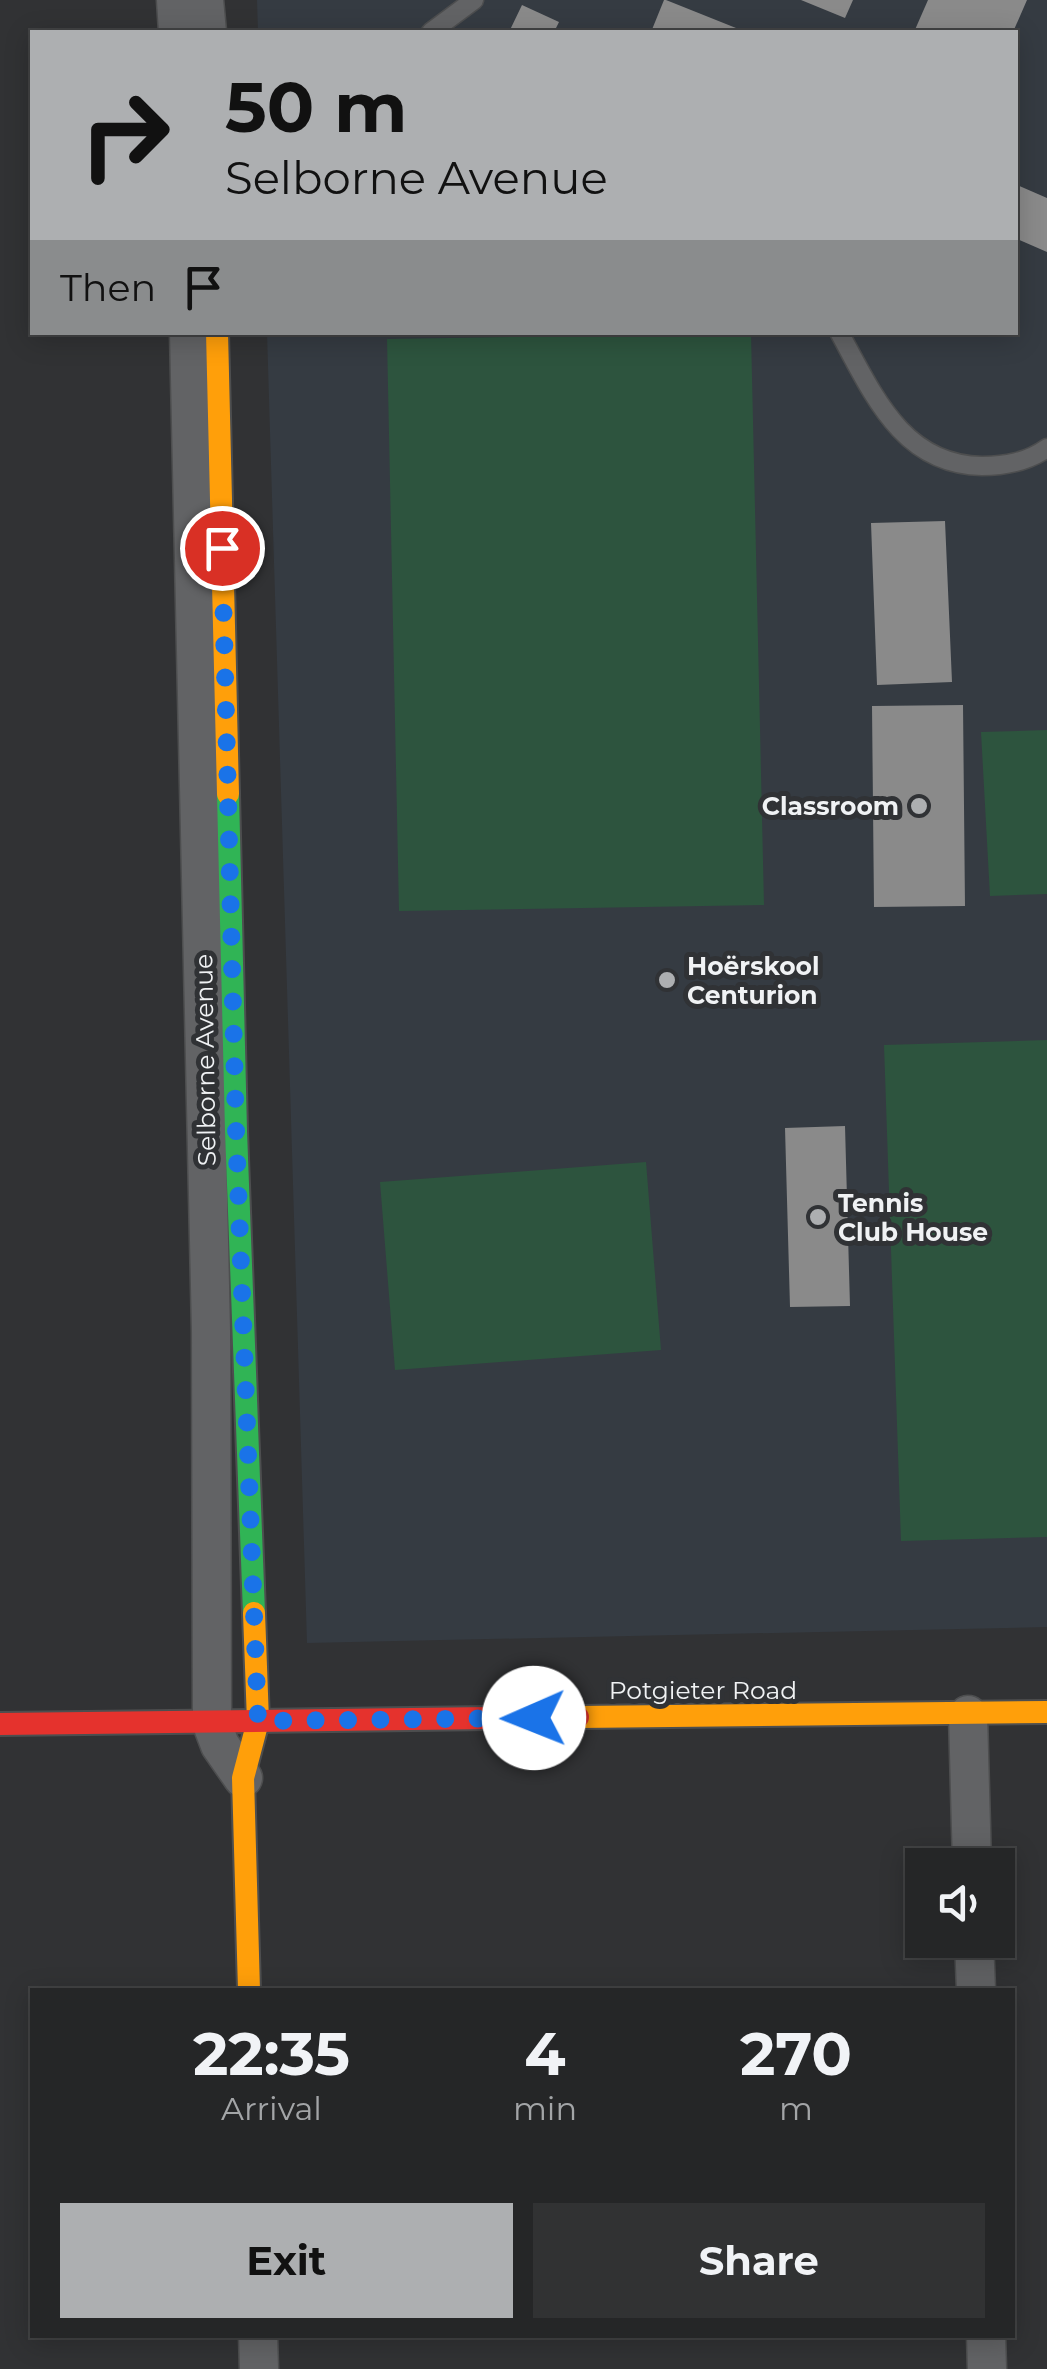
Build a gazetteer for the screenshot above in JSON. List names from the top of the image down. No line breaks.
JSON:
{"streets":{"street":["Selborne Avenue","Potgieter Road"]},"crossings":[["Selborne Avenue","Potgieter Road"]],"places":["Classroom","Hoërskool Centurion","Tennis Club House"],"page":{"turn":["50 m","Selborne Avenue"],"then":"Then","eta":["22:35","Arrival","4","min","270","m"],"buttons":["Exit","Share"]}}
